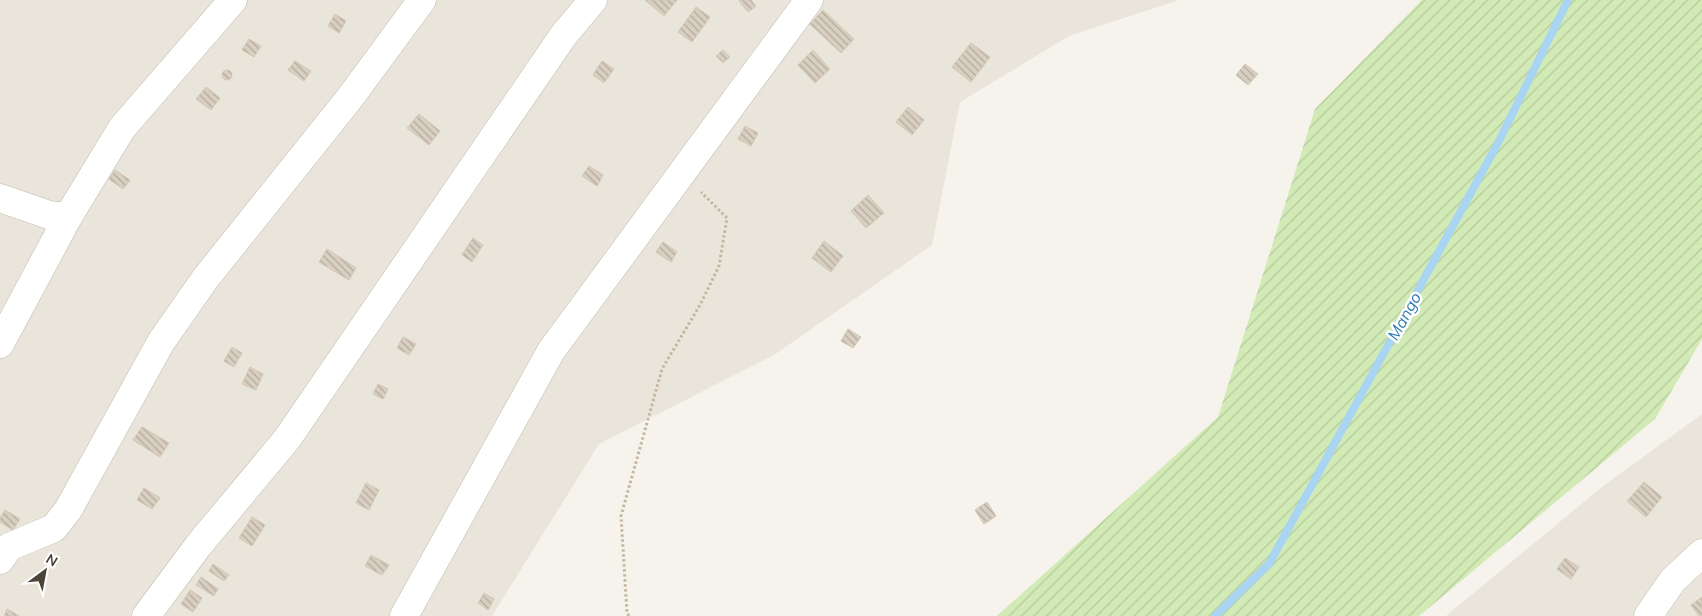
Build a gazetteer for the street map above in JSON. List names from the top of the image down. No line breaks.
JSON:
{"water":["Mango"],"north":"top right"}
